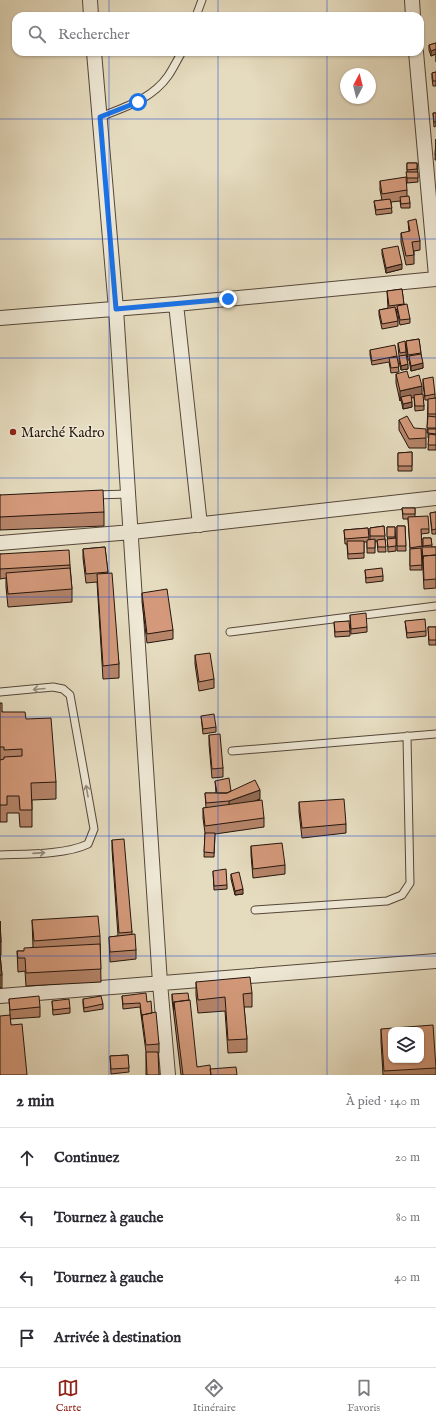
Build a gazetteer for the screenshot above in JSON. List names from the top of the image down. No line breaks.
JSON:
{"places":["Marché Kadro"],"north":"top","page":{"search":"Rechercher","heading":["2 min","À pied · 140 m"],"list":[["Continuez","20 m"],["Tournez à gauche","80 m"],["Tournez à gauche","40 m"],"Arrivée à destination"],"nav":["Carte","Itinéraire","Favoris"]}}
